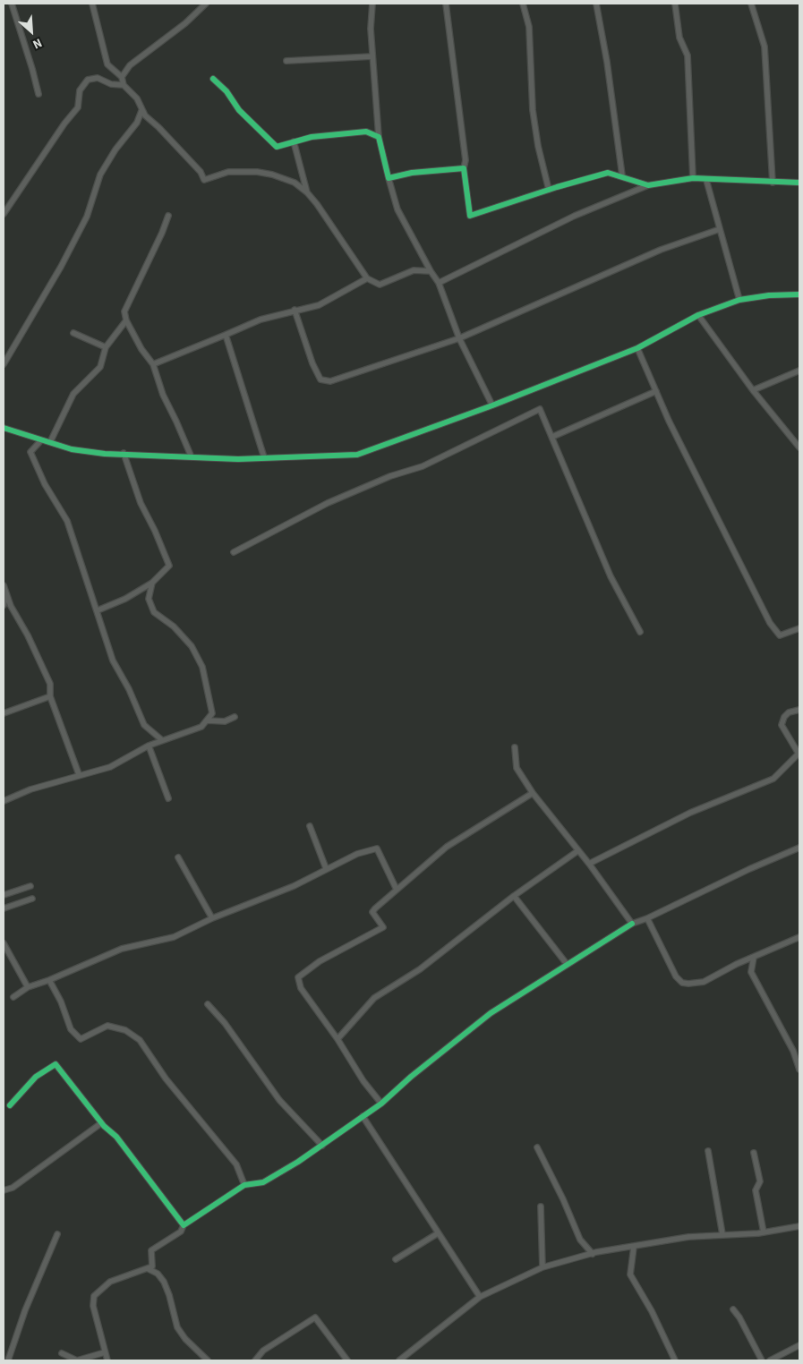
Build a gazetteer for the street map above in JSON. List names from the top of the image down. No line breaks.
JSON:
{"north":"bottom right"}
